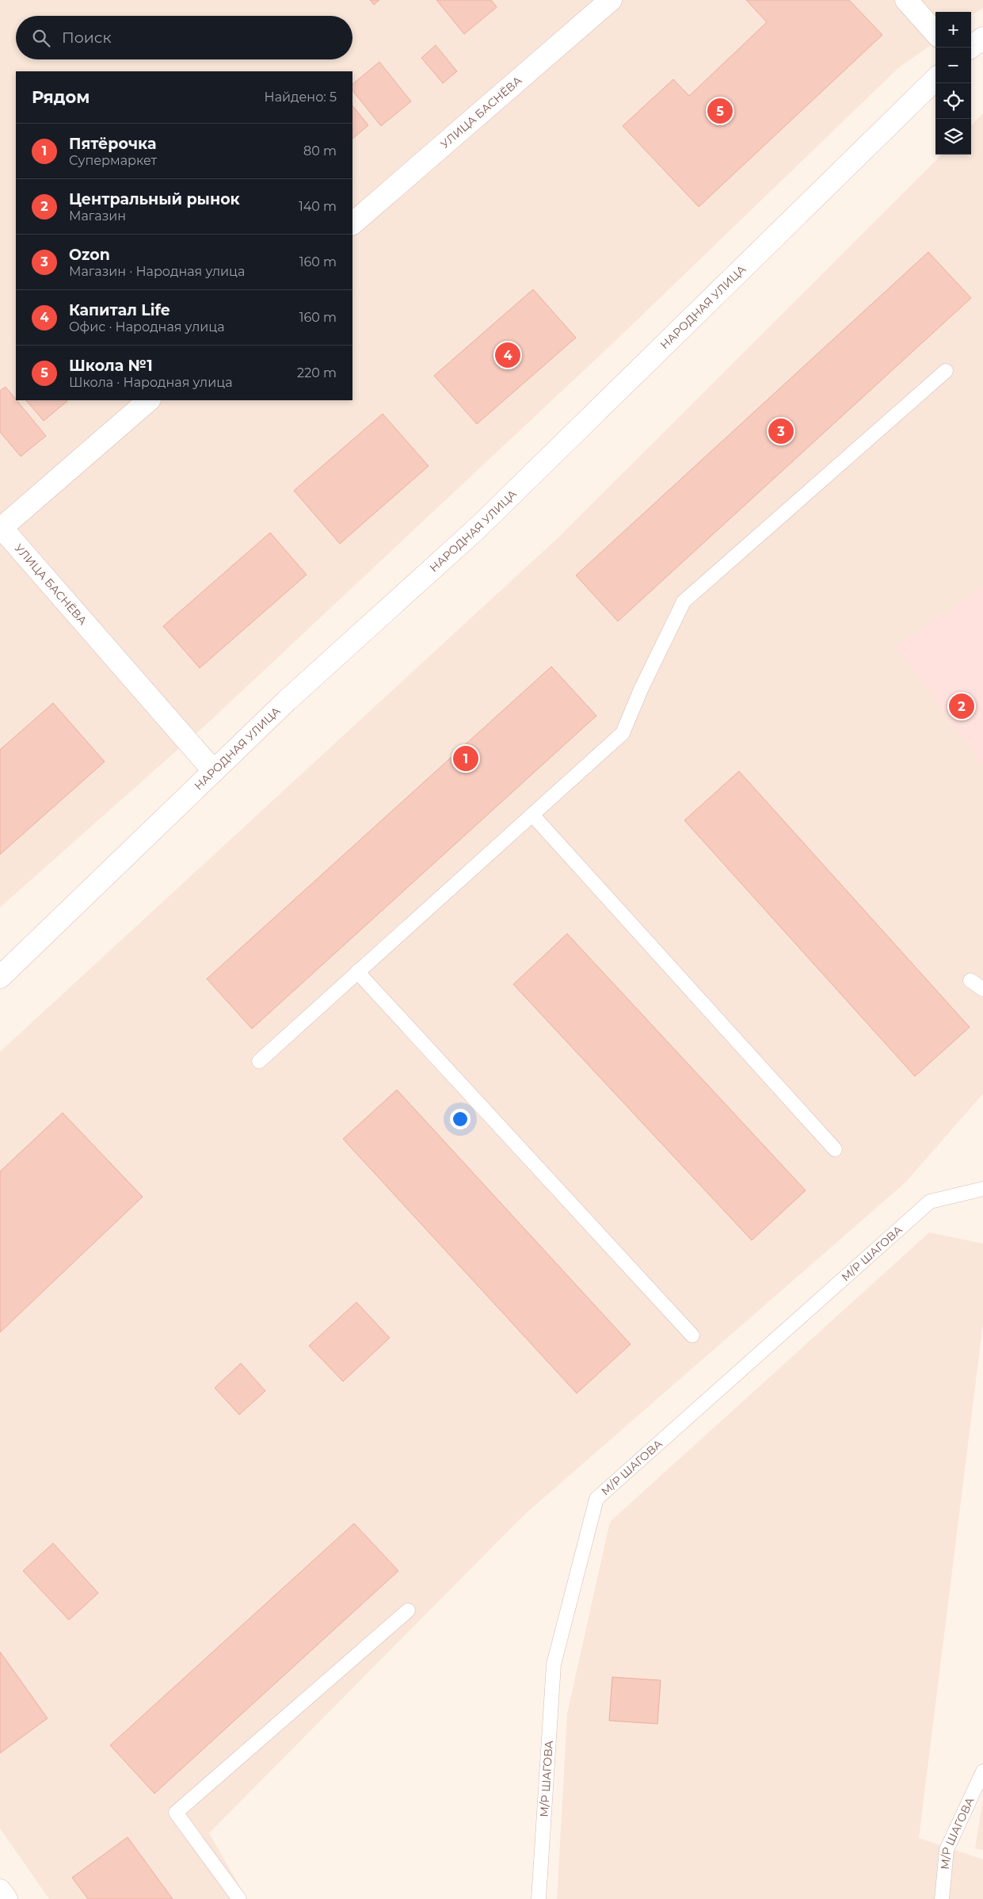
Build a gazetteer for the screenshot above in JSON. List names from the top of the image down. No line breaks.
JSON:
{"streets":{"street":["УЛИЦА БАСНЁВА","НАРОДНАЯ УЛИЦА"],"lane":["М/Р ШАГОВА"]},"crossings":[["УЛИЦА БАСНЁВА","НАРОДНАЯ УЛИЦА"]],"page":{"map_buttons":["+","−"],"search":"Поиск","heading":["Рядом","Найдено: 5"],"pins":["5","4","3","2","1"],"list":[{"mark":"1","name":"Пятёрочка","note":"Супермаркет","value":"80 m"},{"mark":"2","name":"Центральный рынок","note":"Магазин","value":"140 m"},{"mark":"3","name":"Ozon","note":"Магазин · Народная улица","value":"160 m"},{"mark":"4","name":"Капитал Life","note":"Офис · Народная улица","value":"160 m"},{"mark":"5","name":"Школа №1","note":"Школа · Народная улица","value":"220 m"}]}}
